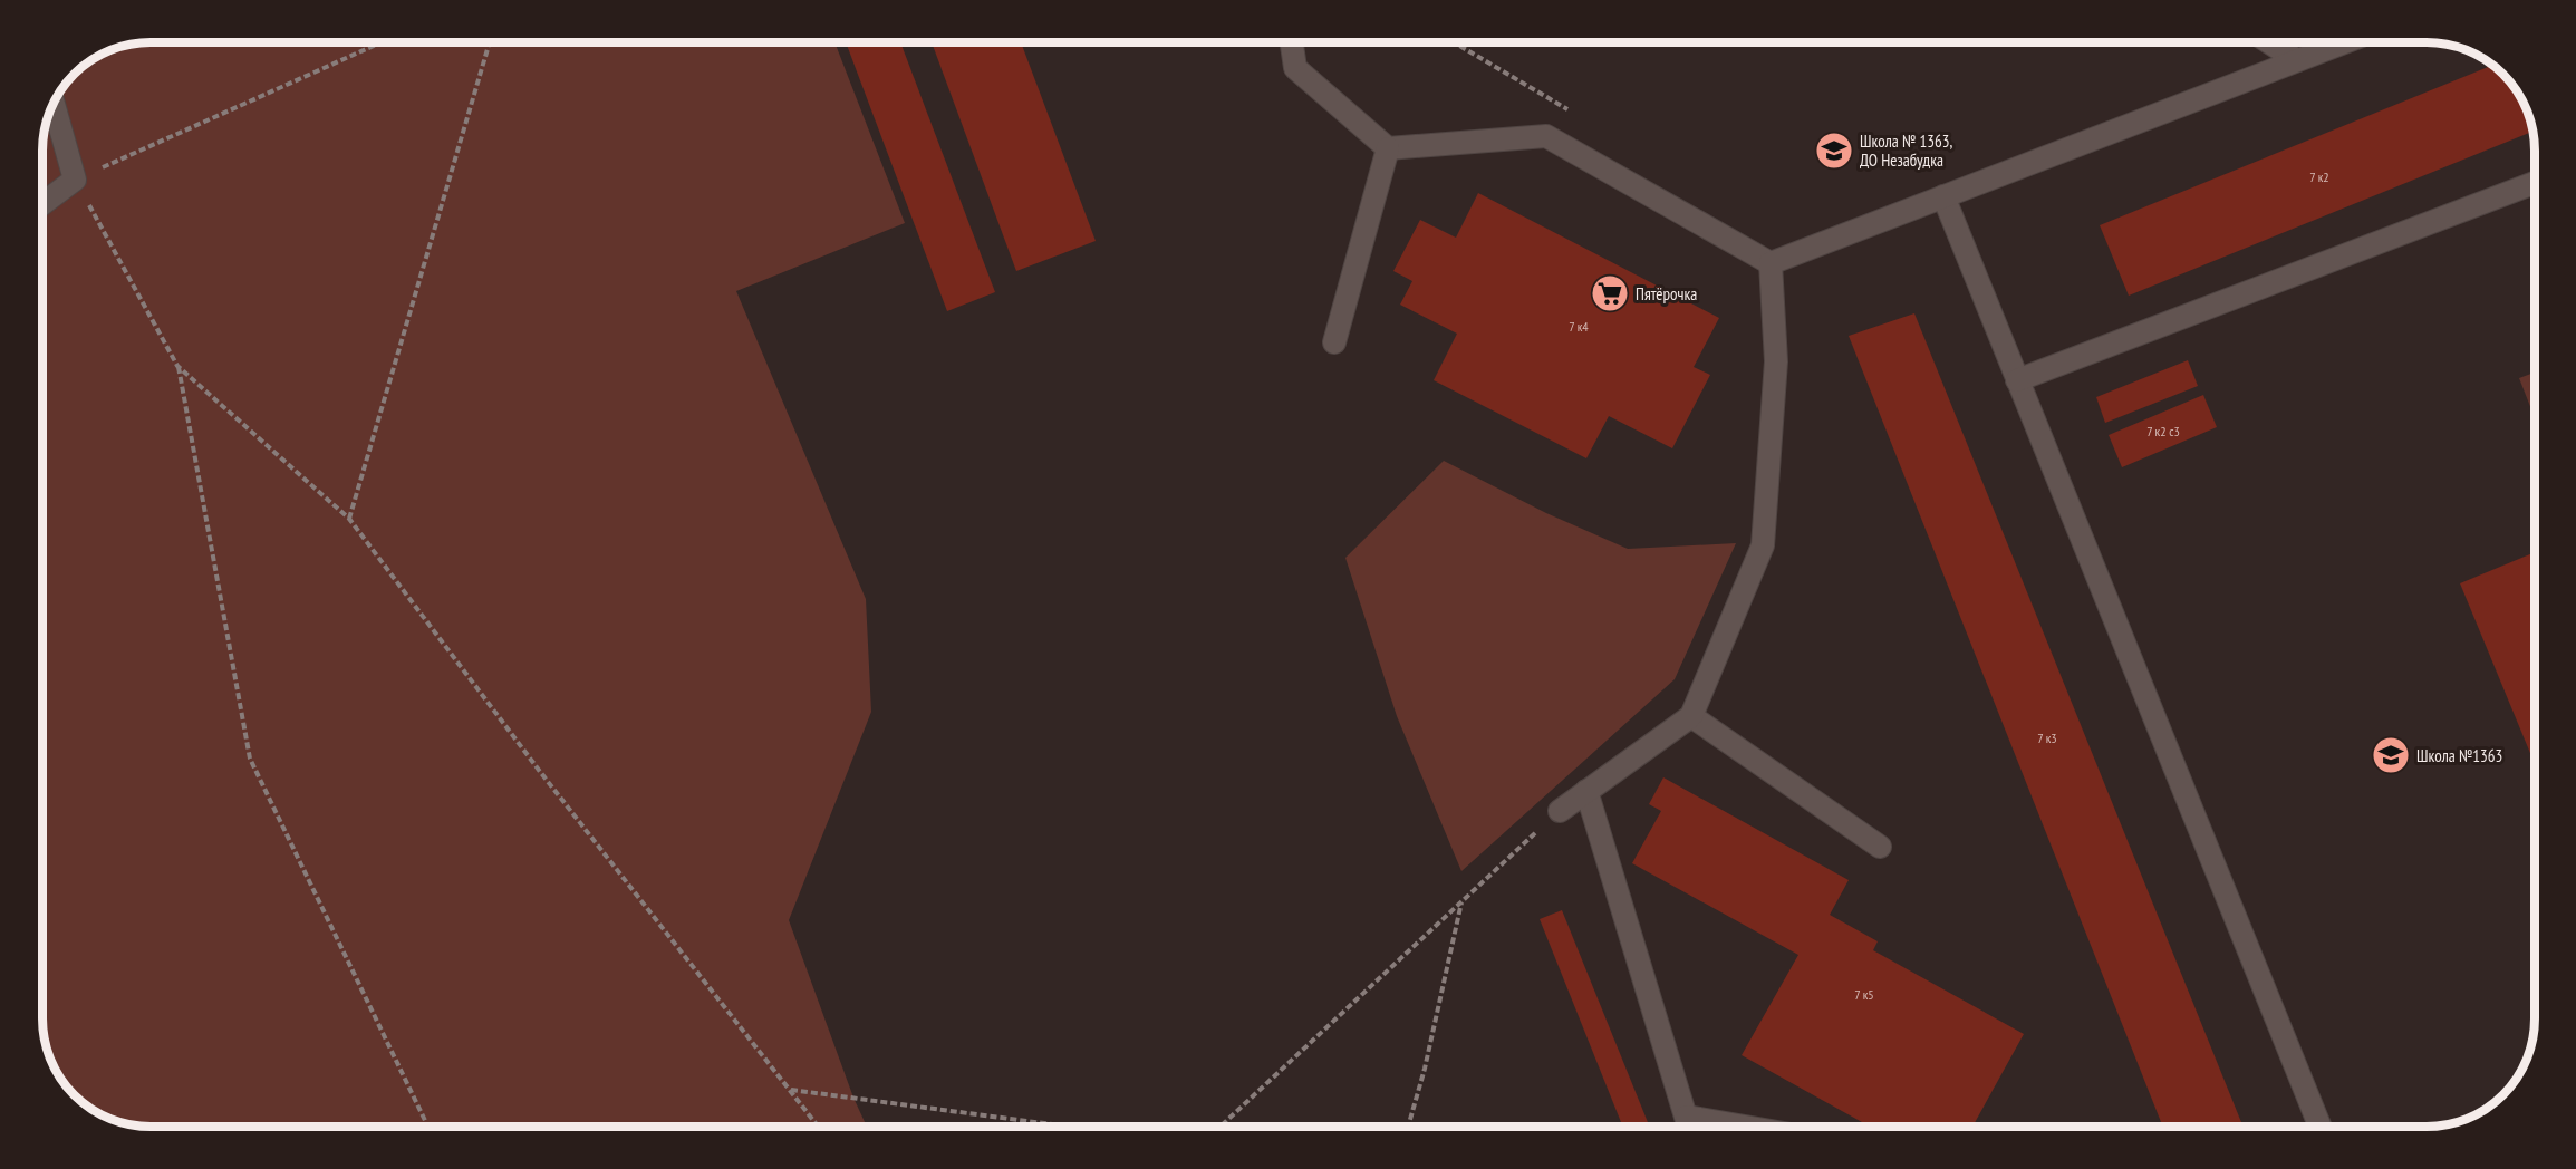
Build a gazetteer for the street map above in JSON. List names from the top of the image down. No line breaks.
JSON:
{"places":{"school or university":["Школа № 1363, ДО Незабудка","Школа №1363"],"supermarket":["Пятёрочка"]},"house_numbers":["7 к2","7 к4","7 к2 с3","7 к3","7 к5"]}
